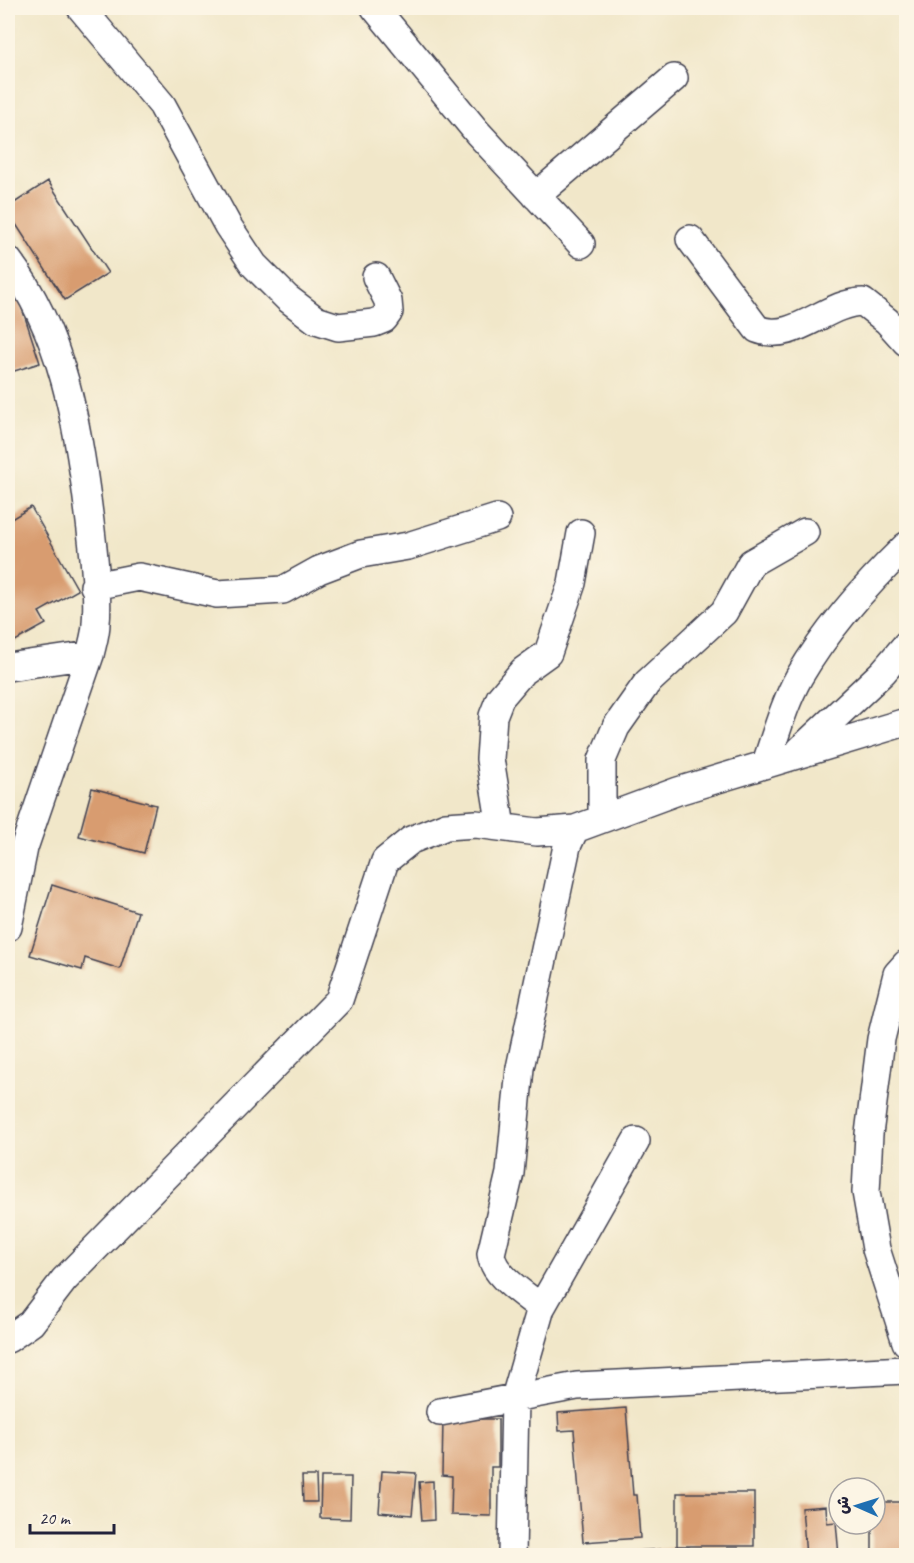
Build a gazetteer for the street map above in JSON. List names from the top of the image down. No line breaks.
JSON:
{"scale_bar":"20 m","north":"left"}
